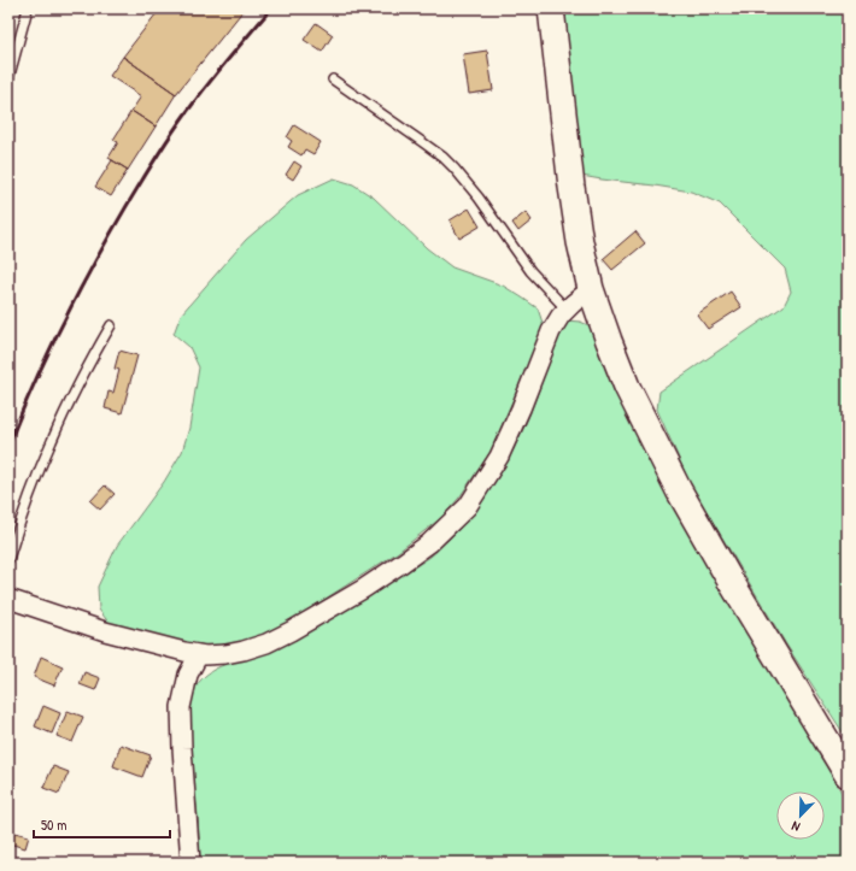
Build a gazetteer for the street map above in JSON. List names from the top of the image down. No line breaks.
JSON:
{"scale_bar":"50 m","north":"bottom left"}
